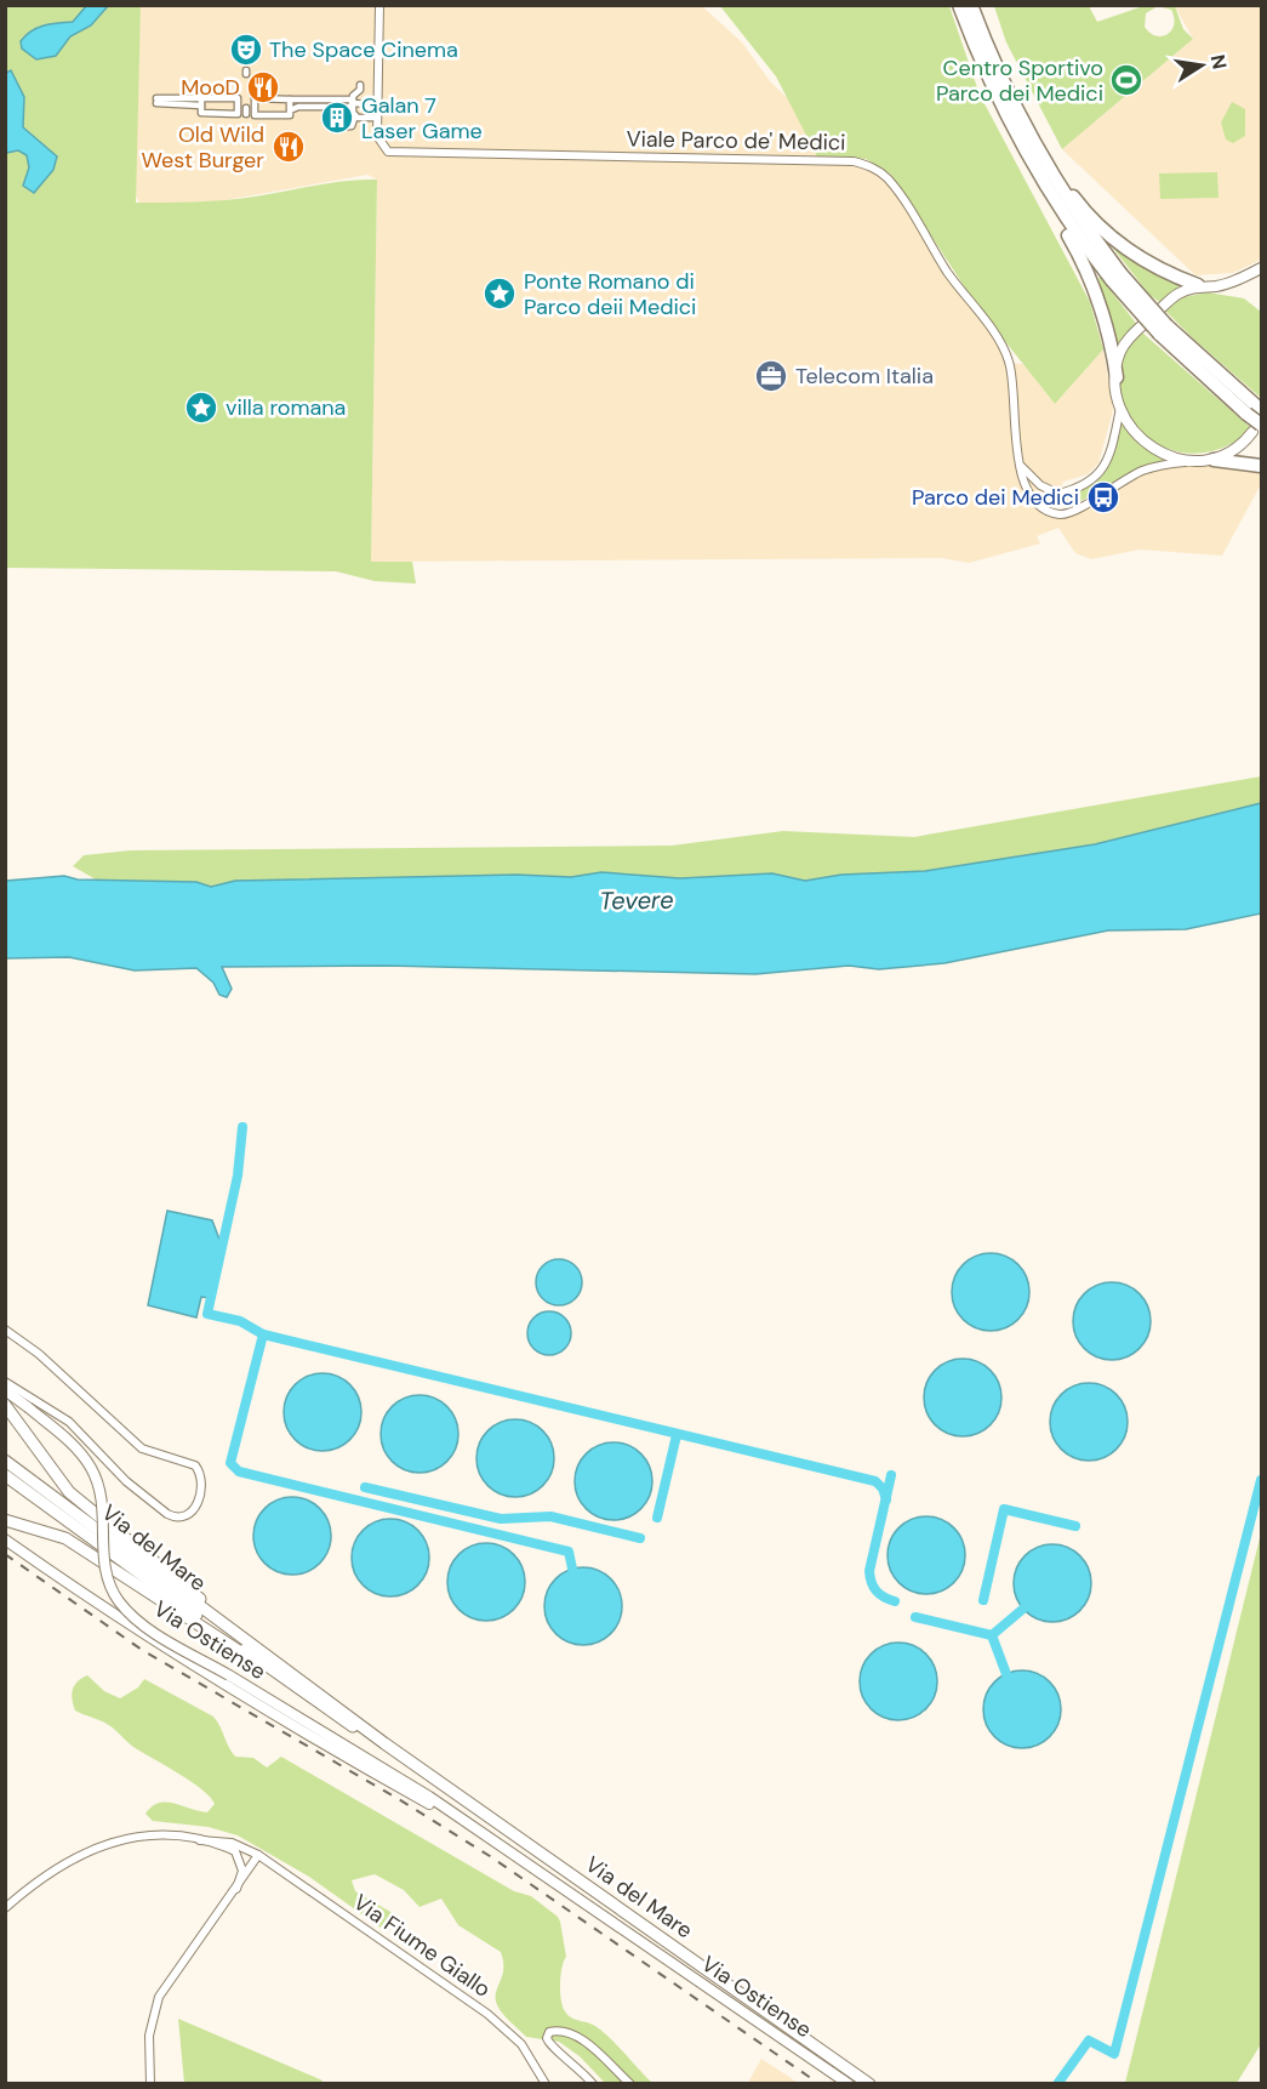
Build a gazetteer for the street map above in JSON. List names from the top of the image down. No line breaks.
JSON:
{"streets":{"main road":["Via del Mare","Via Ostiense"],"street":["Viale Parco de' Medici","Via Fiume Giallo"]},"water":["Tevere"],"places":{"theatre":["The Space Cinema"],"sports":["Centro Sportivo Parco dei Medici"],"restaurant":["MooD","Old Wild West Burger"],"building":["Galan 7 Laser Game"],"place":["Ponte Romano di Parco deii Medici","villa romana"],"office":["Telecom Italia"],"bus stop":["Parco dei Medici"]},"north":"right"}
